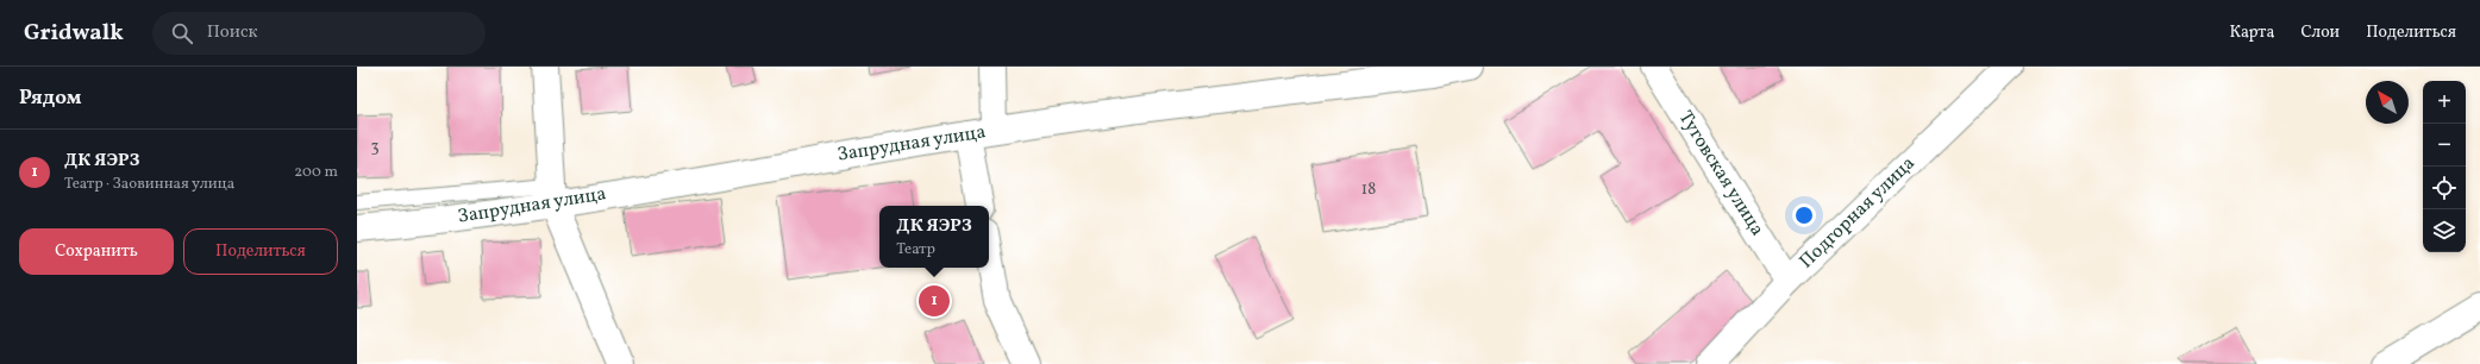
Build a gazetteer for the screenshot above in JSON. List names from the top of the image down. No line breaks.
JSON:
{"streets":{"street":["Запрудная улица","Туговская улица","Подгорная улица"]},"crossings":[["Туговская улица","Подгорная улица"]],"house_numbers":["3","18"],"north":"top left","page":{"header":"Gridwalk","search":"Поиск","nav":["Карта","Слои","Поделиться"],"heading":"Рядом","map_buttons":["+","−"],"list":[{"mark":"1","name":"ДК ЯЭРЗ","note":"Театр · Заовинная улица","value":"200 m"}],"popup":["ДК ЯЭРЗ","Театр"],"buttons":["Сохранить","Поделиться"],"pins":"1"}}
